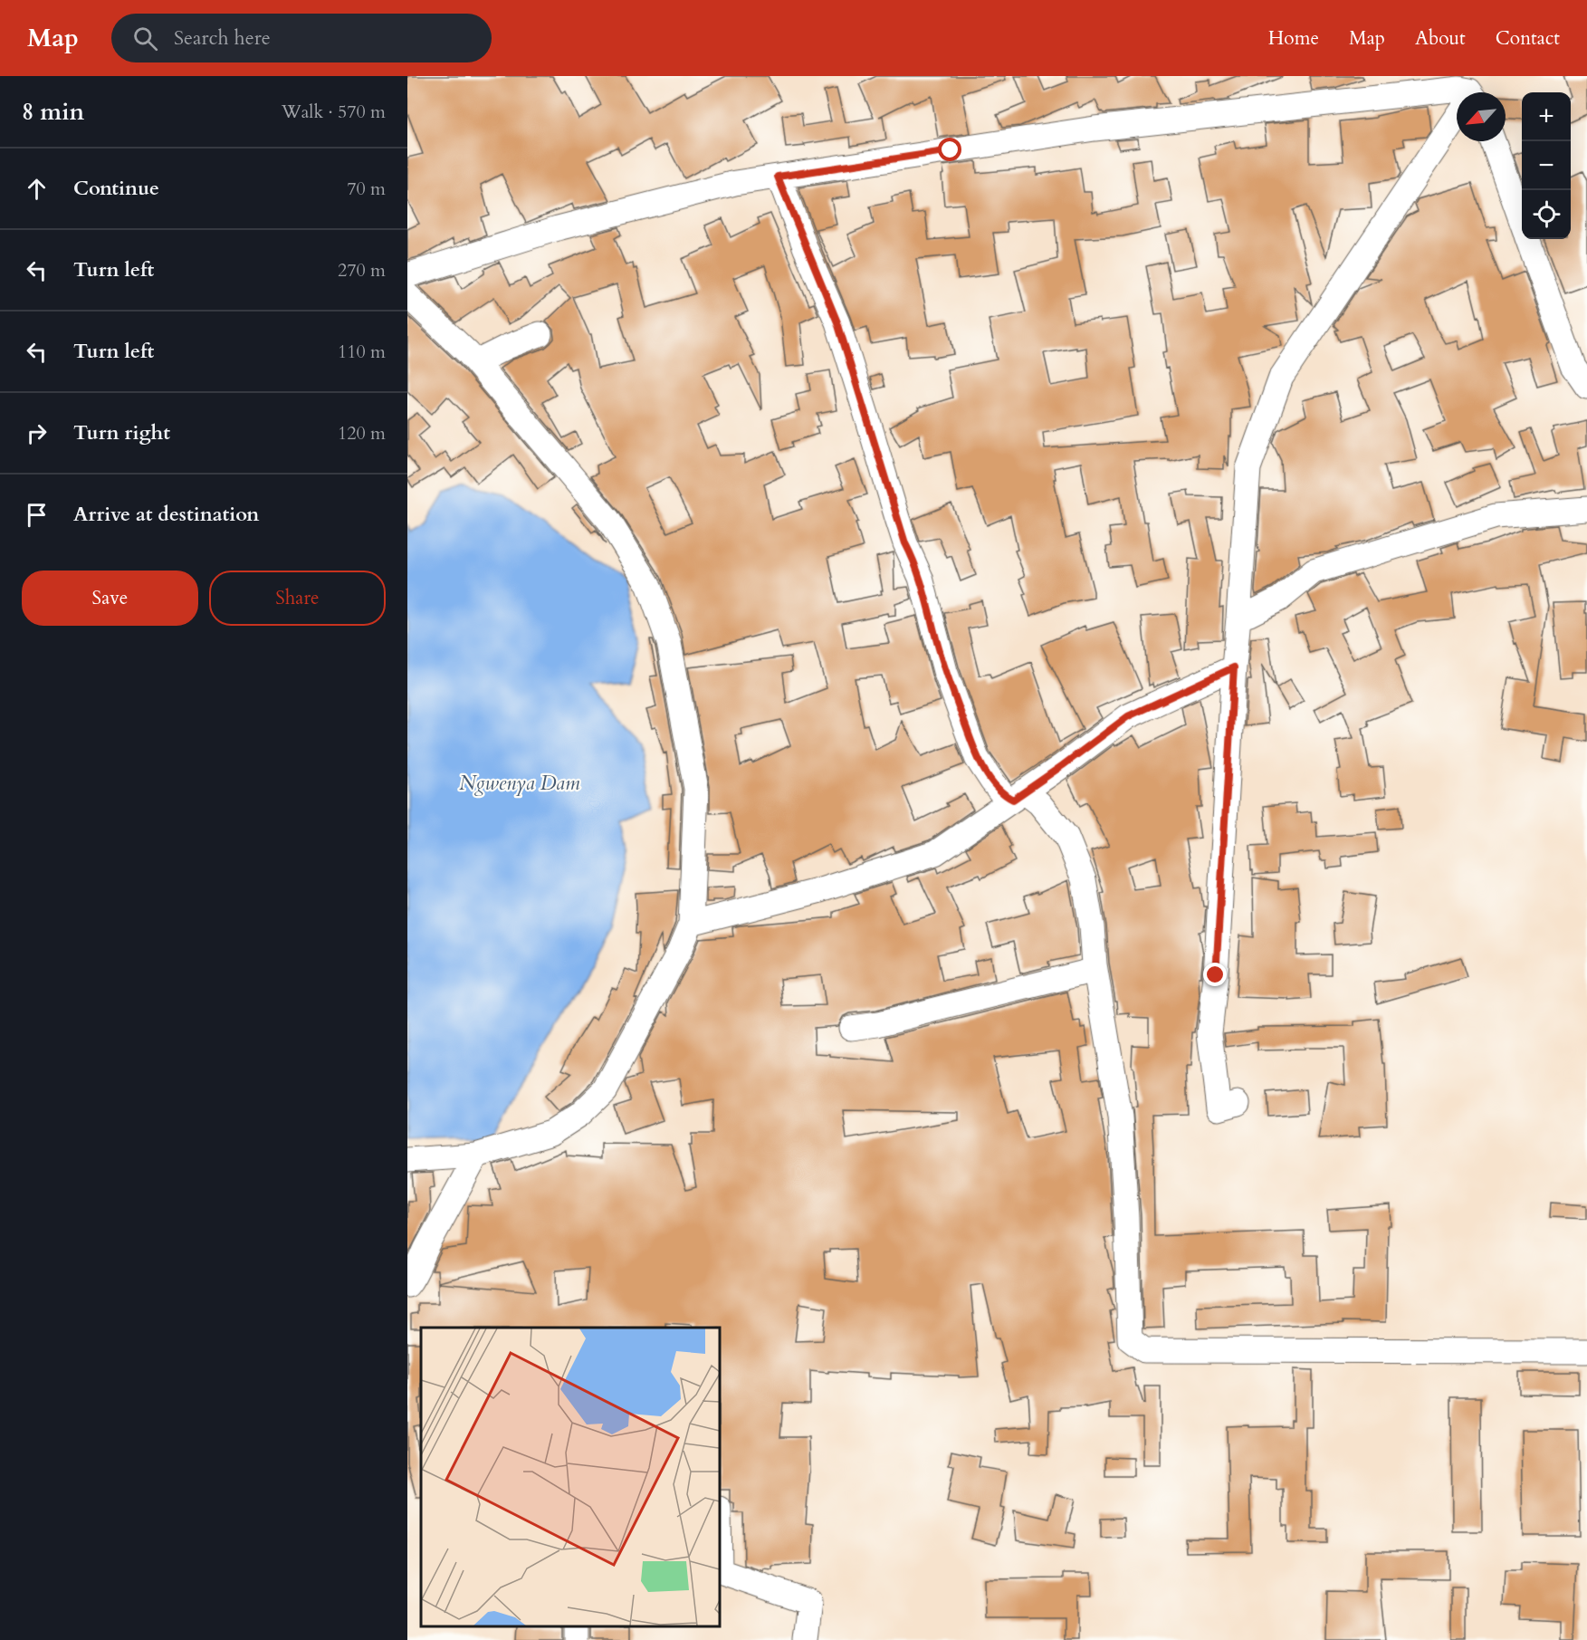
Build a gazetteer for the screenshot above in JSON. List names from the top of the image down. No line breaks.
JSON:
{"water":["Ngwenya Dam"],"north":"bottom left","page":{"header":"Map","search":"Search here","nav":["Home","Map","About","Contact"],"heading":["8 min","Walk · 570 m"],"map_buttons":["+","−"],"list":[["Continue","70 m"],["Turn left","270 m"],["Turn left","110 m"],["Turn right","120 m"],"Arrive at destination"],"buttons":["Save","Share"]}}
